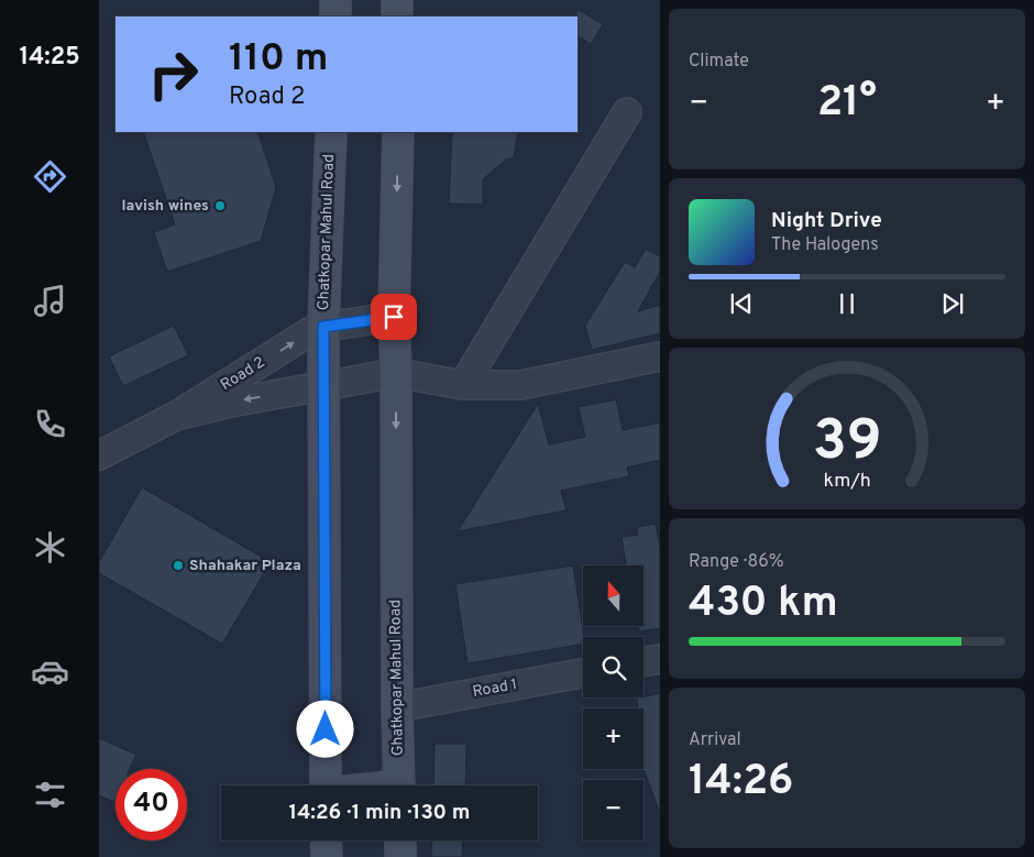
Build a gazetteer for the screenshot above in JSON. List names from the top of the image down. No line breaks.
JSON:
{"streets":{"street":["Ghatkopar Mahul Road","Road 2","Road 1"]},"crossings":[["Ghatkopar Mahul Road","Road 2"],["Ghatkopar Mahul Road","Road 1"]],"places":["lavish wines","Shahakar Plaza"],"north":"top","page":{"tabs":"14:25","tile":["Climate",["Range · 86%","430 km"],["Arrival","14:26"]],"turn":["110 m","Road 2"],"heat":["−","21°","+"],"song":["Night Drive","The Halogens"],"map_buttons":["+","−"],"limit":"40","trip":"14:26 · 1 min · 130 m","gauge":["39","km/h"]}}
